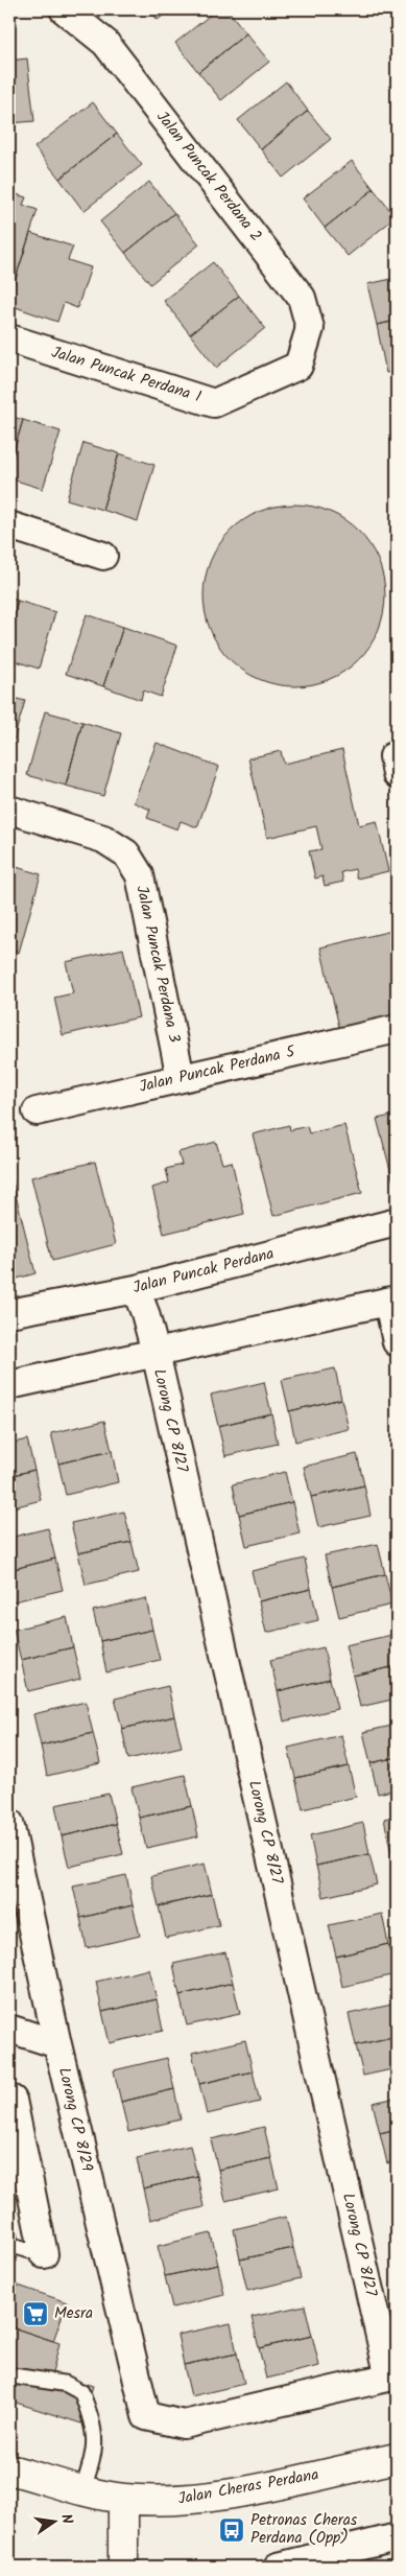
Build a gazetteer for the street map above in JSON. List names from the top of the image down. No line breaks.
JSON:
{"streets":{"street":["Jalan Puncak Perdana 2","Jalan Puncak Perdana 1","Jalan Puncak Perdana 3","Jalan Puncak Perdana 5","Jalan Puncak Perdana","Lorong CP 8/27","Lorong CP 8/29","Jalan Cheras Perdana"]},"crossings":[["Jalan Puncak Perdana 2","Jalan Puncak Perdana 1"],["Jalan Puncak Perdana 3","Jalan Puncak Perdana 5"],["Jalan Puncak Perdana","Lorong CP 8/27"],["Lorong CP 8/27","Lorong CP 8/29"]],"places":{"supermarket":["Mesra"],"bus stop":["Petronas Cheras Perdana (Opp)"]},"north":"right"}
